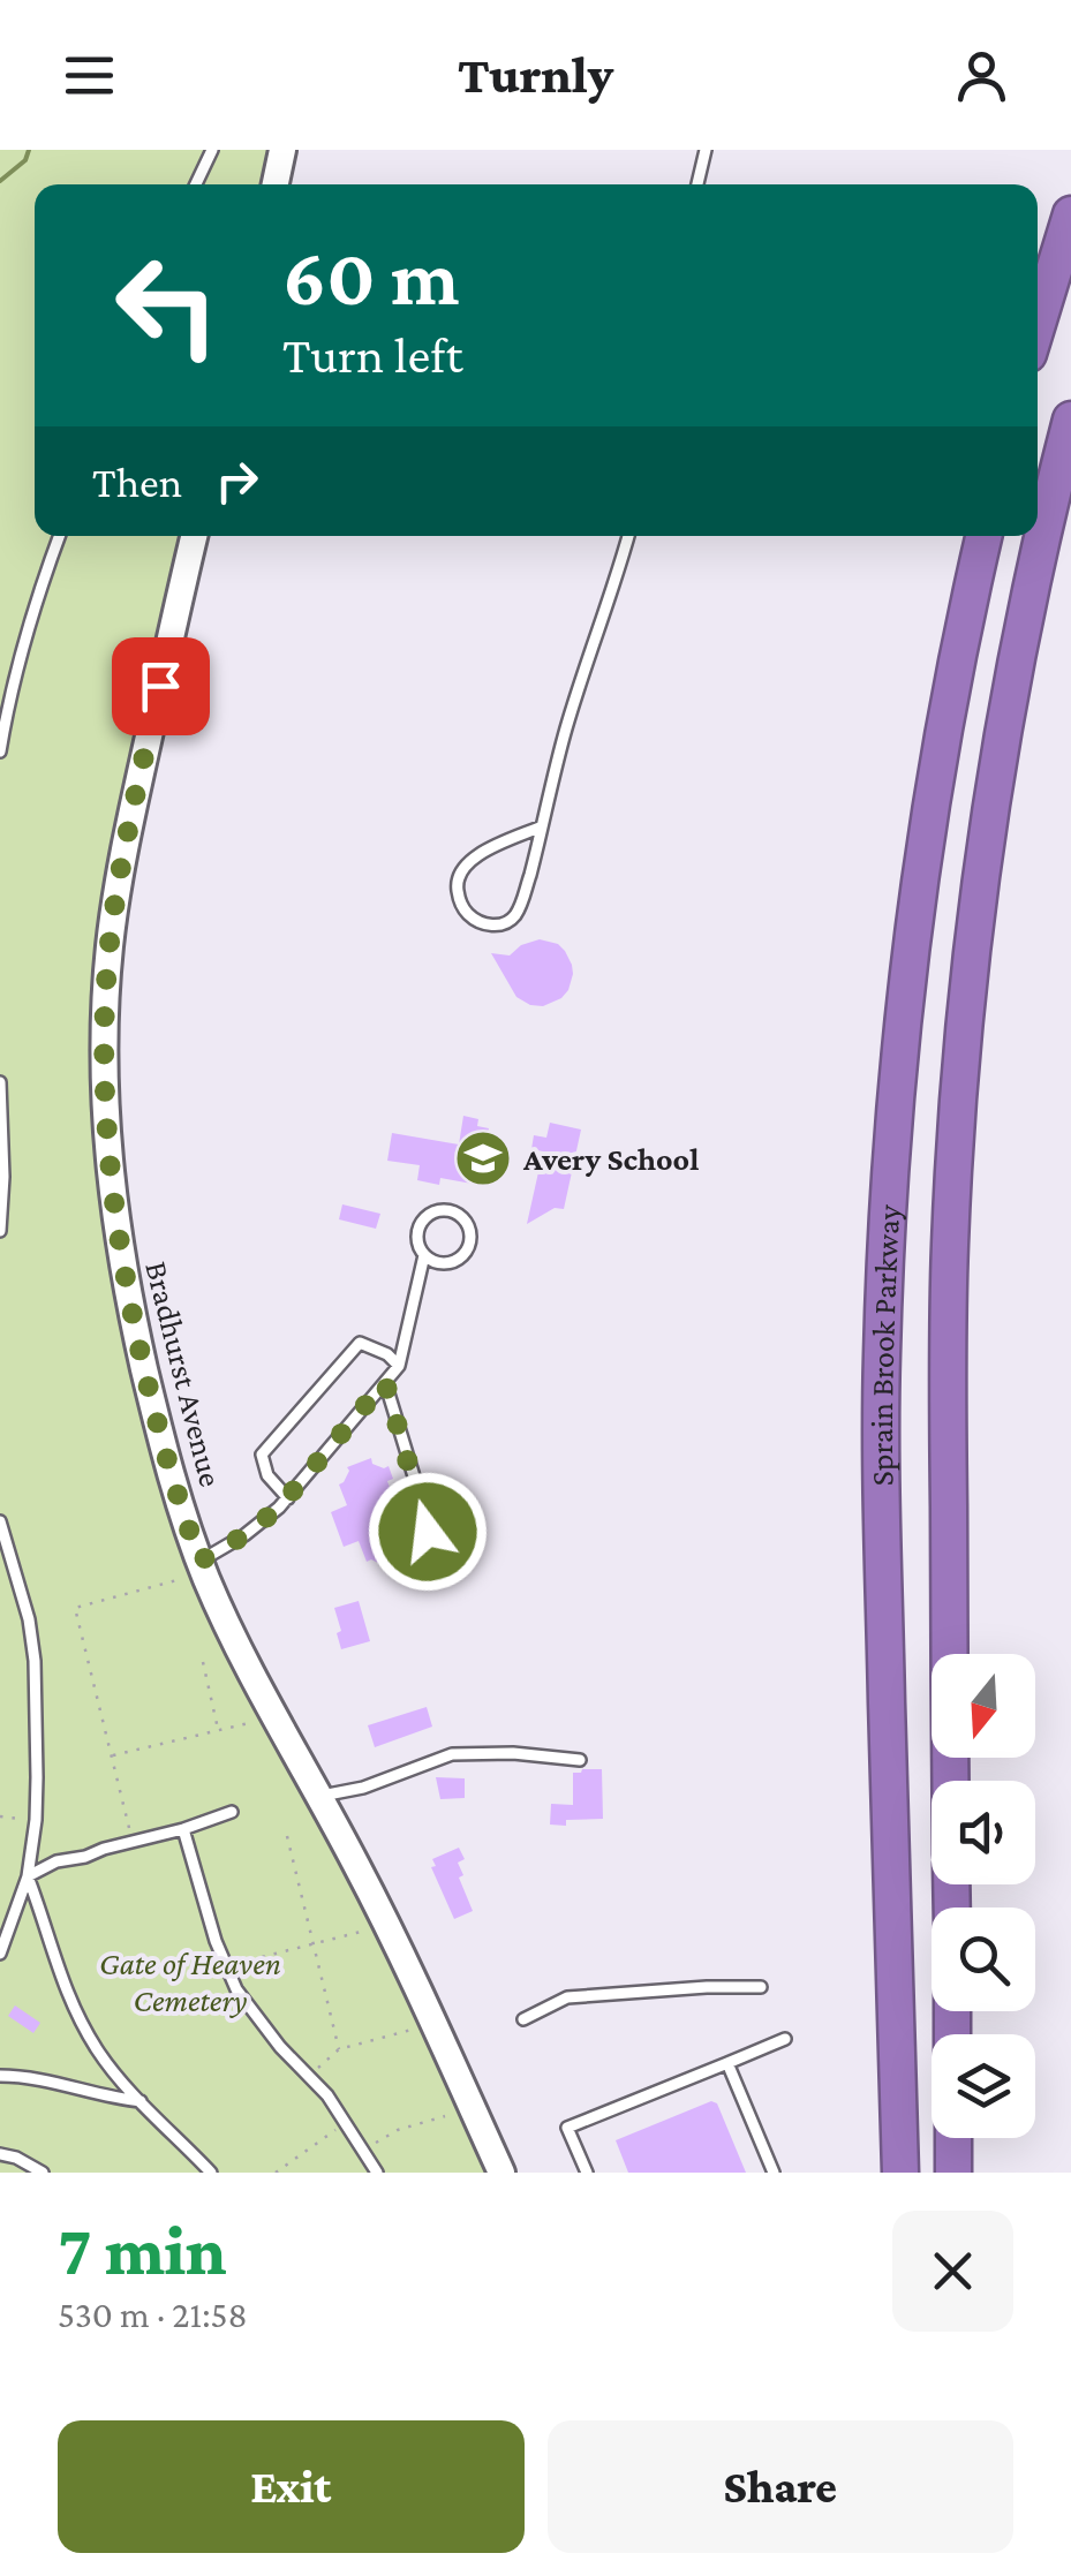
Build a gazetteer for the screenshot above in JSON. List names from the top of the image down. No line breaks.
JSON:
{"streets":{"highway":["Sprain Brook Parkway"],"main road":["Bradhurst Avenue"]},"parks":["Gate of Heaven Cemetery"],"places":{"school or university":["Avery School"]},"north":"bottom","page":{"header":"Turnly","turn":["60 m","Turn left"],"then":"Then","heading":["7 min","530 m · 21:58"],"buttons":["Exit","Share"]}}
